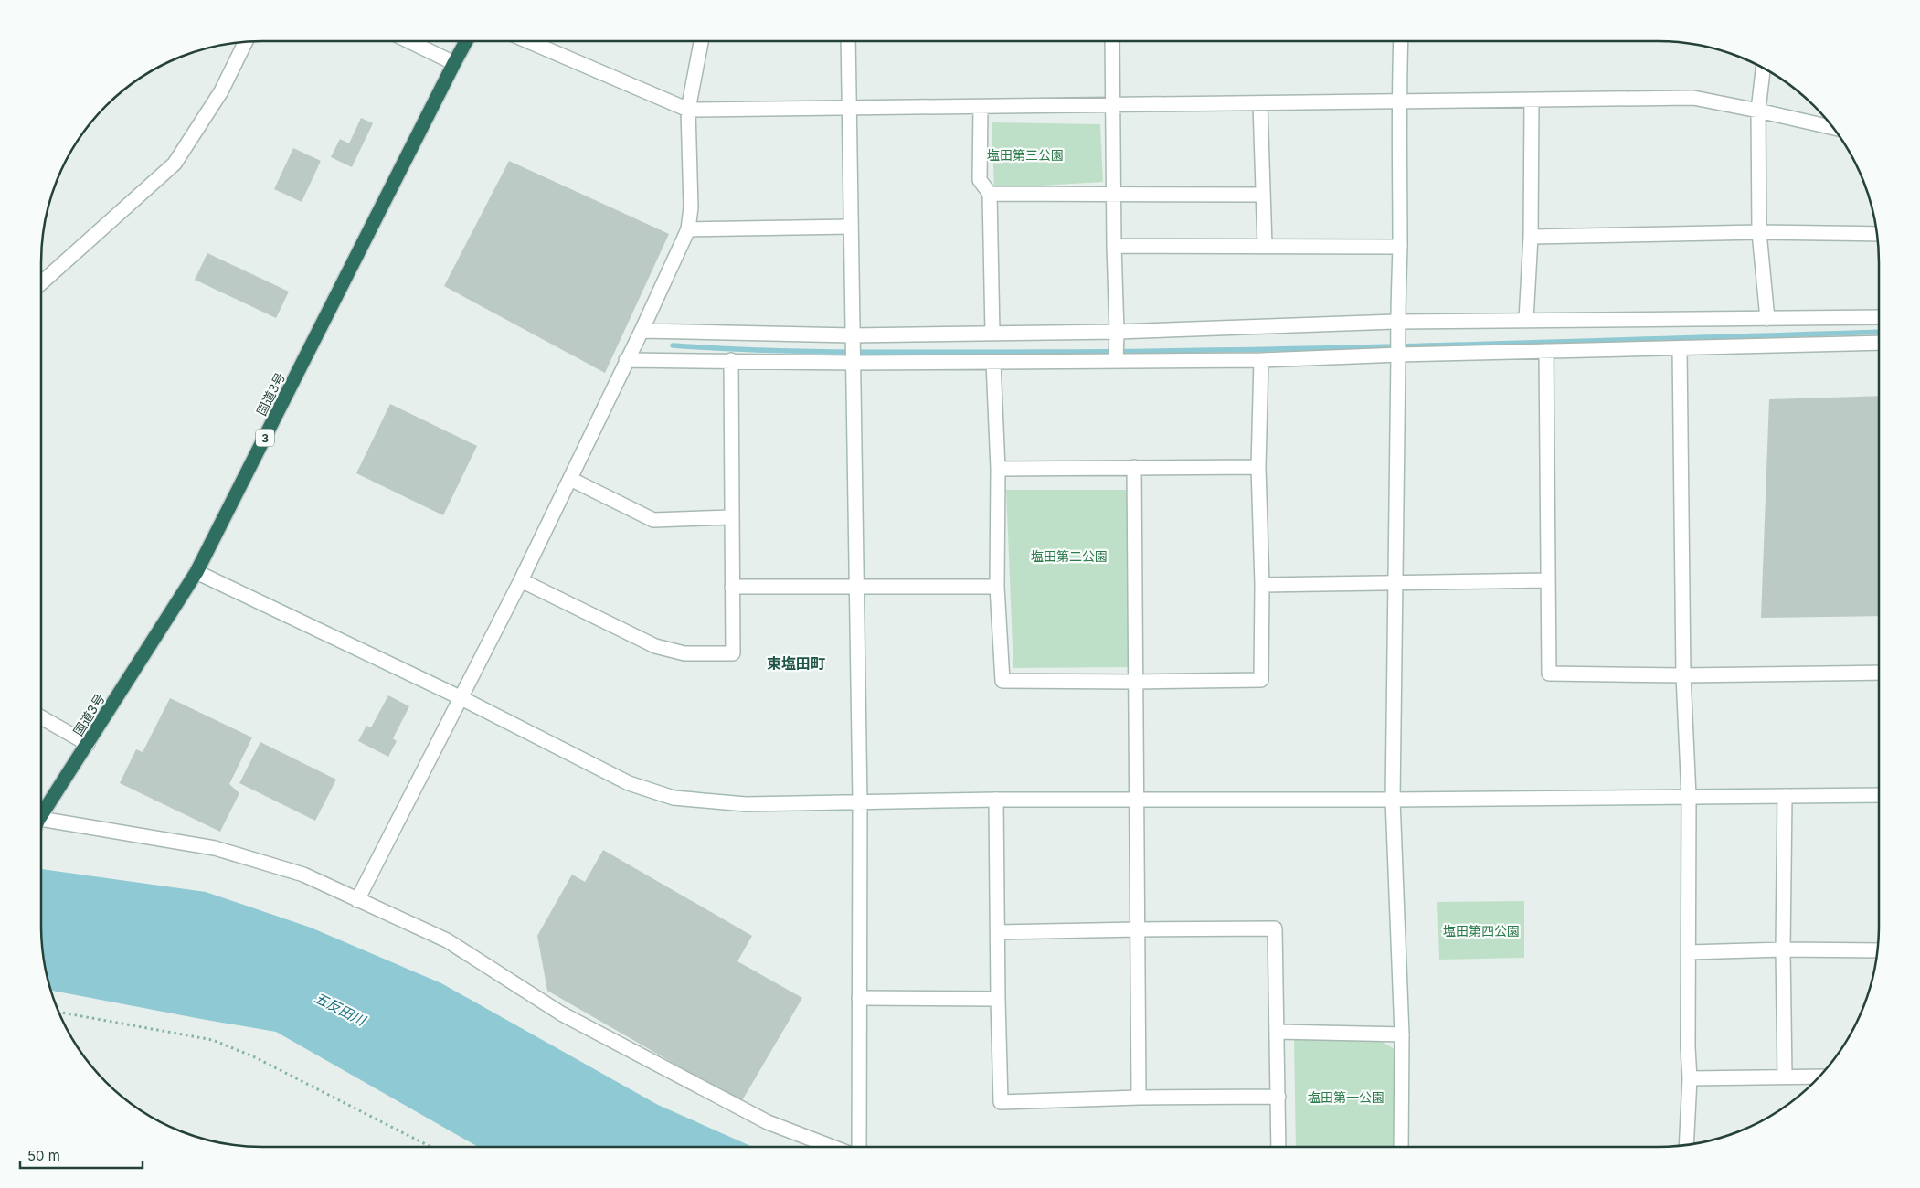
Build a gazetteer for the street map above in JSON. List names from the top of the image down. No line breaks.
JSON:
{"streets":{"highway":["国道3号","3"]},"districts":["東塩田町"],"water":["五反田川"],"parks":["塩田第三公園","塩田第二公園","塩田第四公園","塩田第一公園"],"scale_bar":"50 m"}
